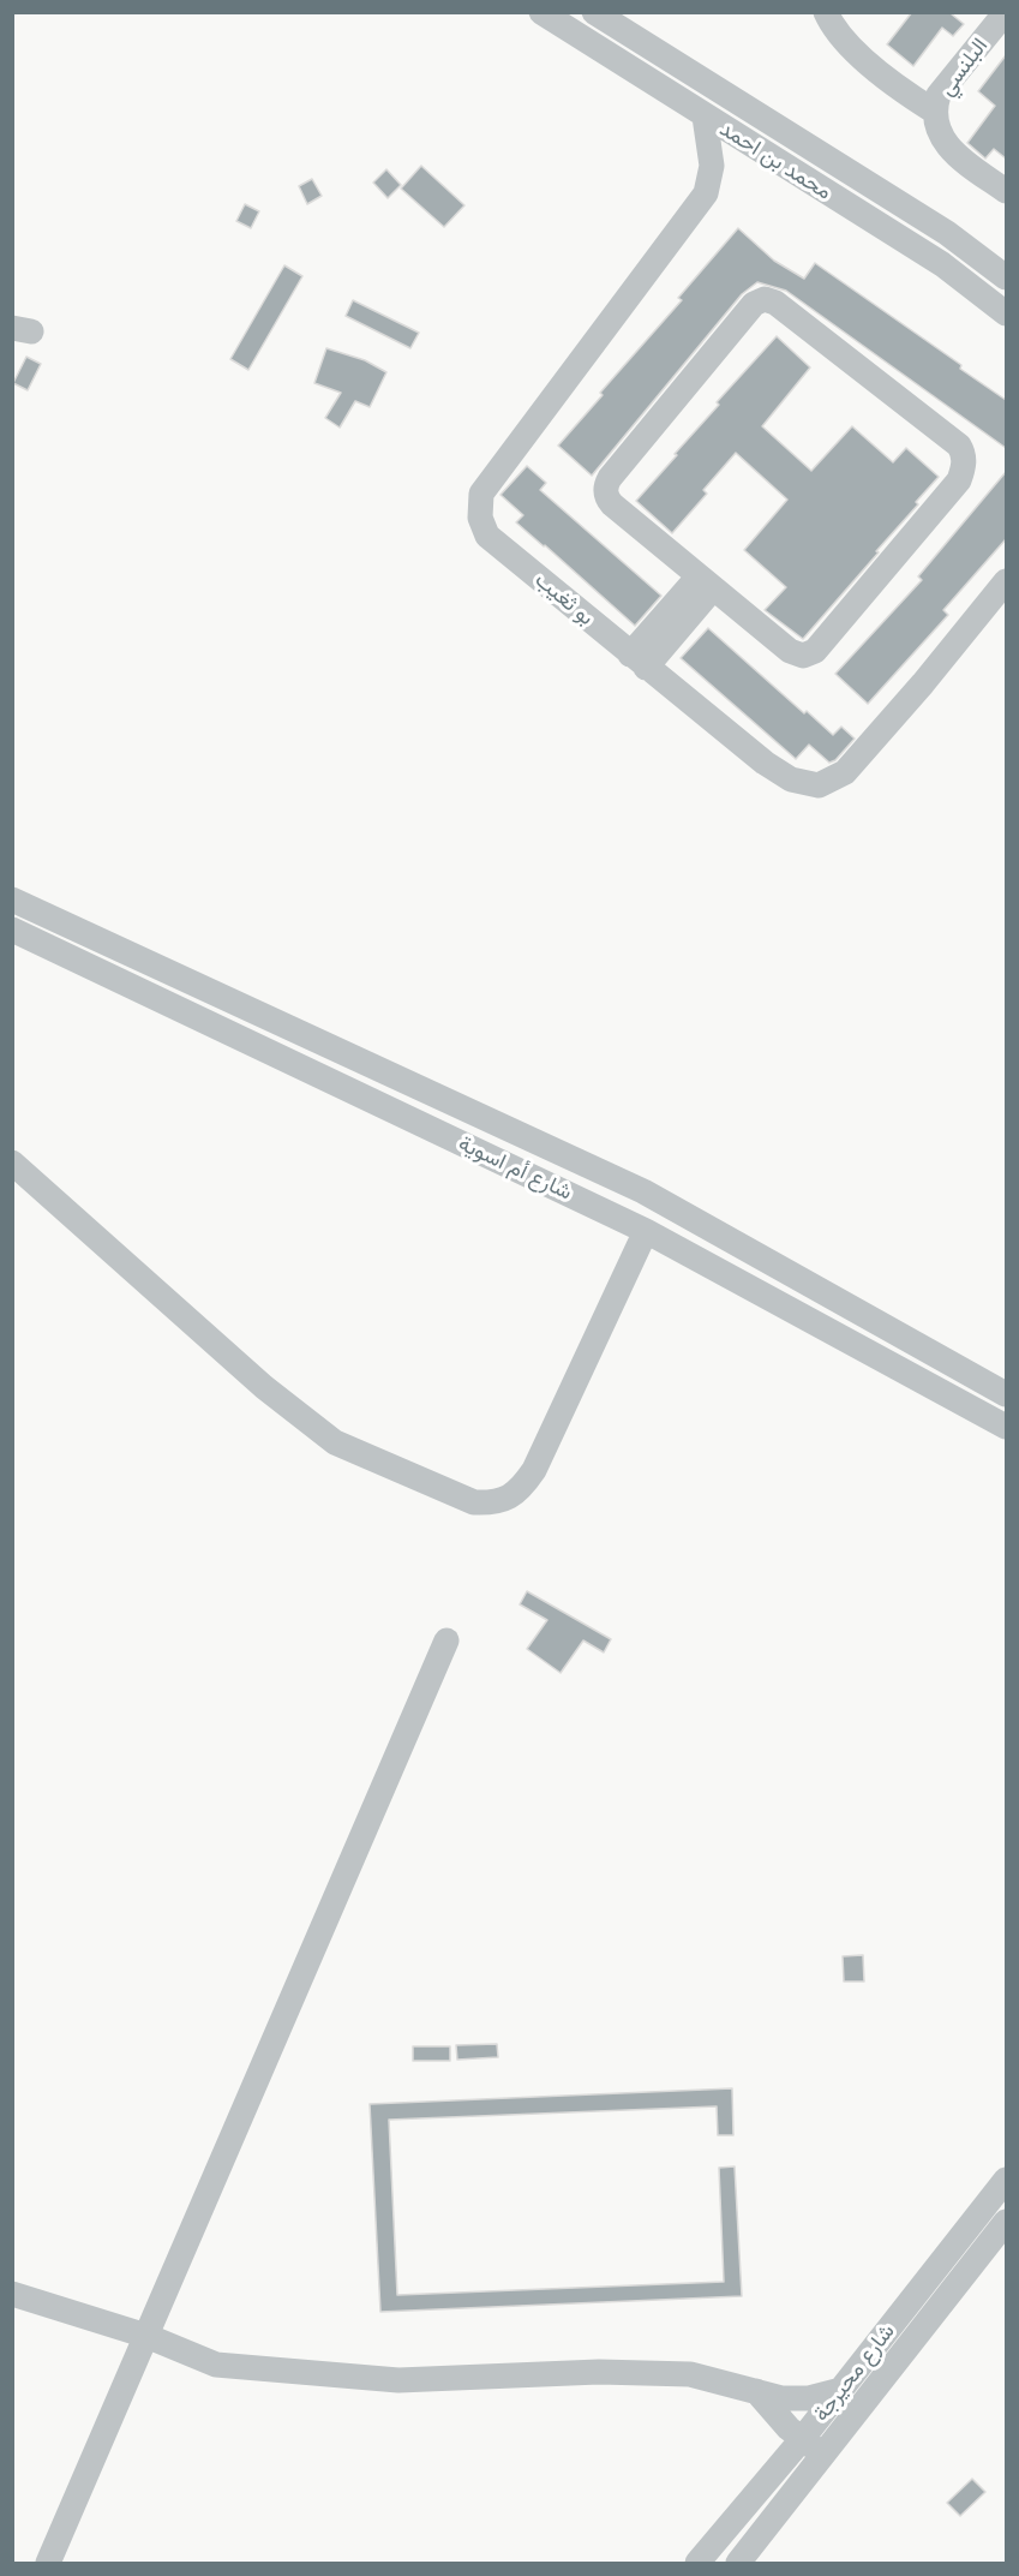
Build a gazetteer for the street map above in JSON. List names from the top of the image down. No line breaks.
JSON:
{"streets":{"street":["البلنسي","محمد بن احمد","بو ثغيب","شارع أم اسوية","شارع محيرجة"]},"crossings":[["محمد بن احمد","بو ثغيب"]]}
